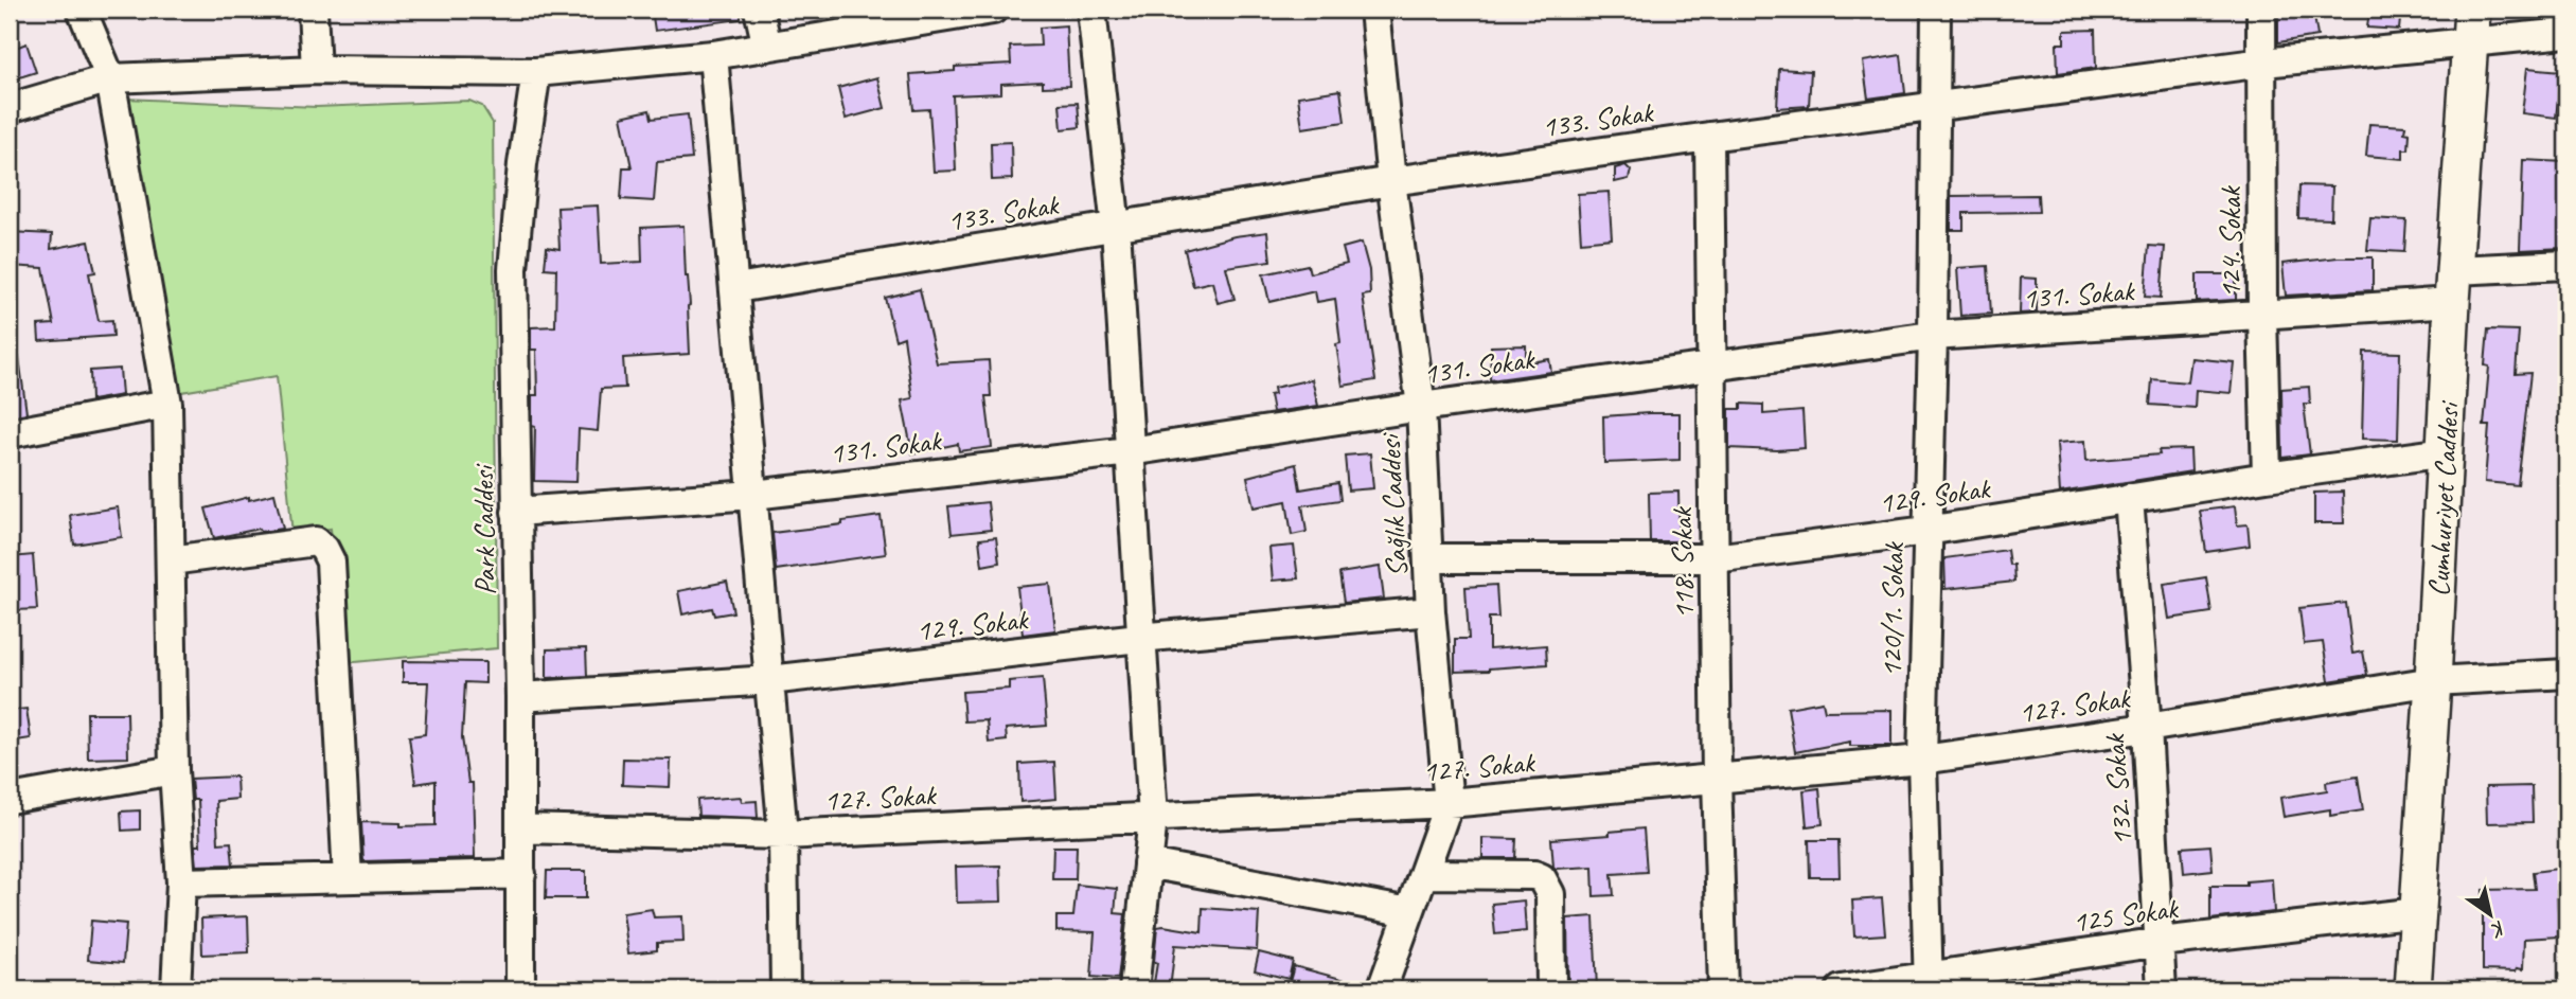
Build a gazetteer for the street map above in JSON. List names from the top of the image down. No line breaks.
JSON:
{"streets":{"main road":["Cumhuriyet Caddesi"],"street":["133. Sokak","124. Sokak","131. Sokak","129. Sokak","Sağlık Caddesi","Park Caddesi","118. Sokak","120/1. Sokak","127. Sokak","132. Sokak","125 Sokak"]},"crossings":[["133. Sokak","124. Sokak"],["133. Sokak","Cumhuriyet Caddesi"],["133. Sokak","Sağlık Caddesi"],["133. Sokak","118. Sokak"],["133. Sokak","120/1. Sokak"],["124. Sokak","131. Sokak"],["124. Sokak","129. Sokak"],["131. Sokak","Cumhuriyet Caddesi"],["131. Sokak","Sağlık Caddesi"],["131. Sokak","Park Caddesi"],["131. Sokak","118. Sokak"],["131. Sokak","120/1. Sokak"],["129. Sokak","Cumhuriyet Caddesi"],["129. Sokak","Sağlık Caddesi"],["129. Sokak","Park Caddesi"],["129. Sokak","118. Sokak"],["129. Sokak","120/1. Sokak"],["129. Sokak","132. Sokak"],["Cumhuriyet Caddesi","127. Sokak"],["Cumhuriyet Caddesi","125 Sokak"],["Sağlık Caddesi","127. Sokak"],["Park Caddesi","127. Sokak"],["118. Sokak","127. Sokak"],["120/1. Sokak","127. Sokak"],["120/1. Sokak","125 Sokak"],["127. Sokak","132. Sokak"],["132. Sokak","125 Sokak"]],"north":"bottom right"}
